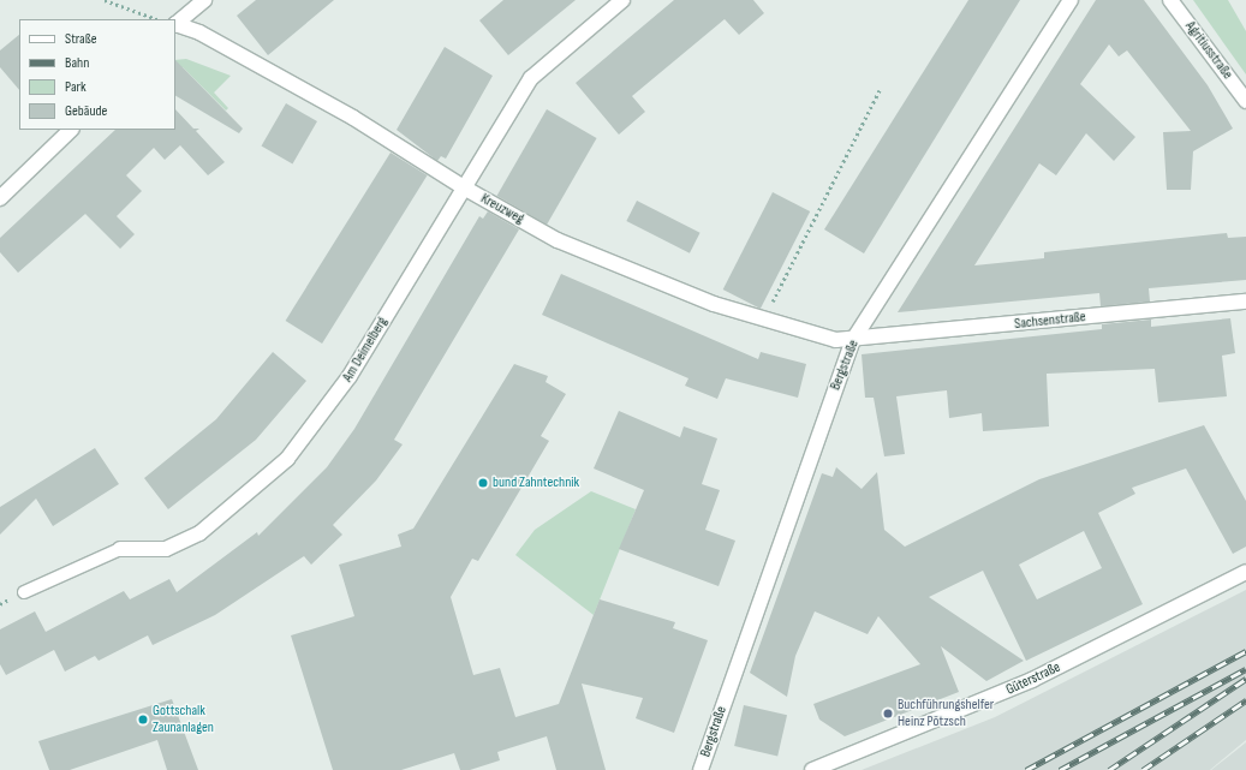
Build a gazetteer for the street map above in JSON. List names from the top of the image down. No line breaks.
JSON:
{"streets":{"street":["Agritiusstraße","Kreuzweg","Sachsenstraße","Am Deimelberg","Bergstraße","Güterstraße"]},"crossings":[["Kreuzweg","Sachsenstraße"],["Kreuzweg","Am Deimelberg"],["Kreuzweg","Bergstraße"],["Sachsenstraße","Bergstraße"]],"places":["bund Zahntechnik","Buchführungshelfer Heinz Pötzsch","Gottschalk Zaunanlagen"],"legend":["Straße","Bahn","Park","Gebäude"]}
